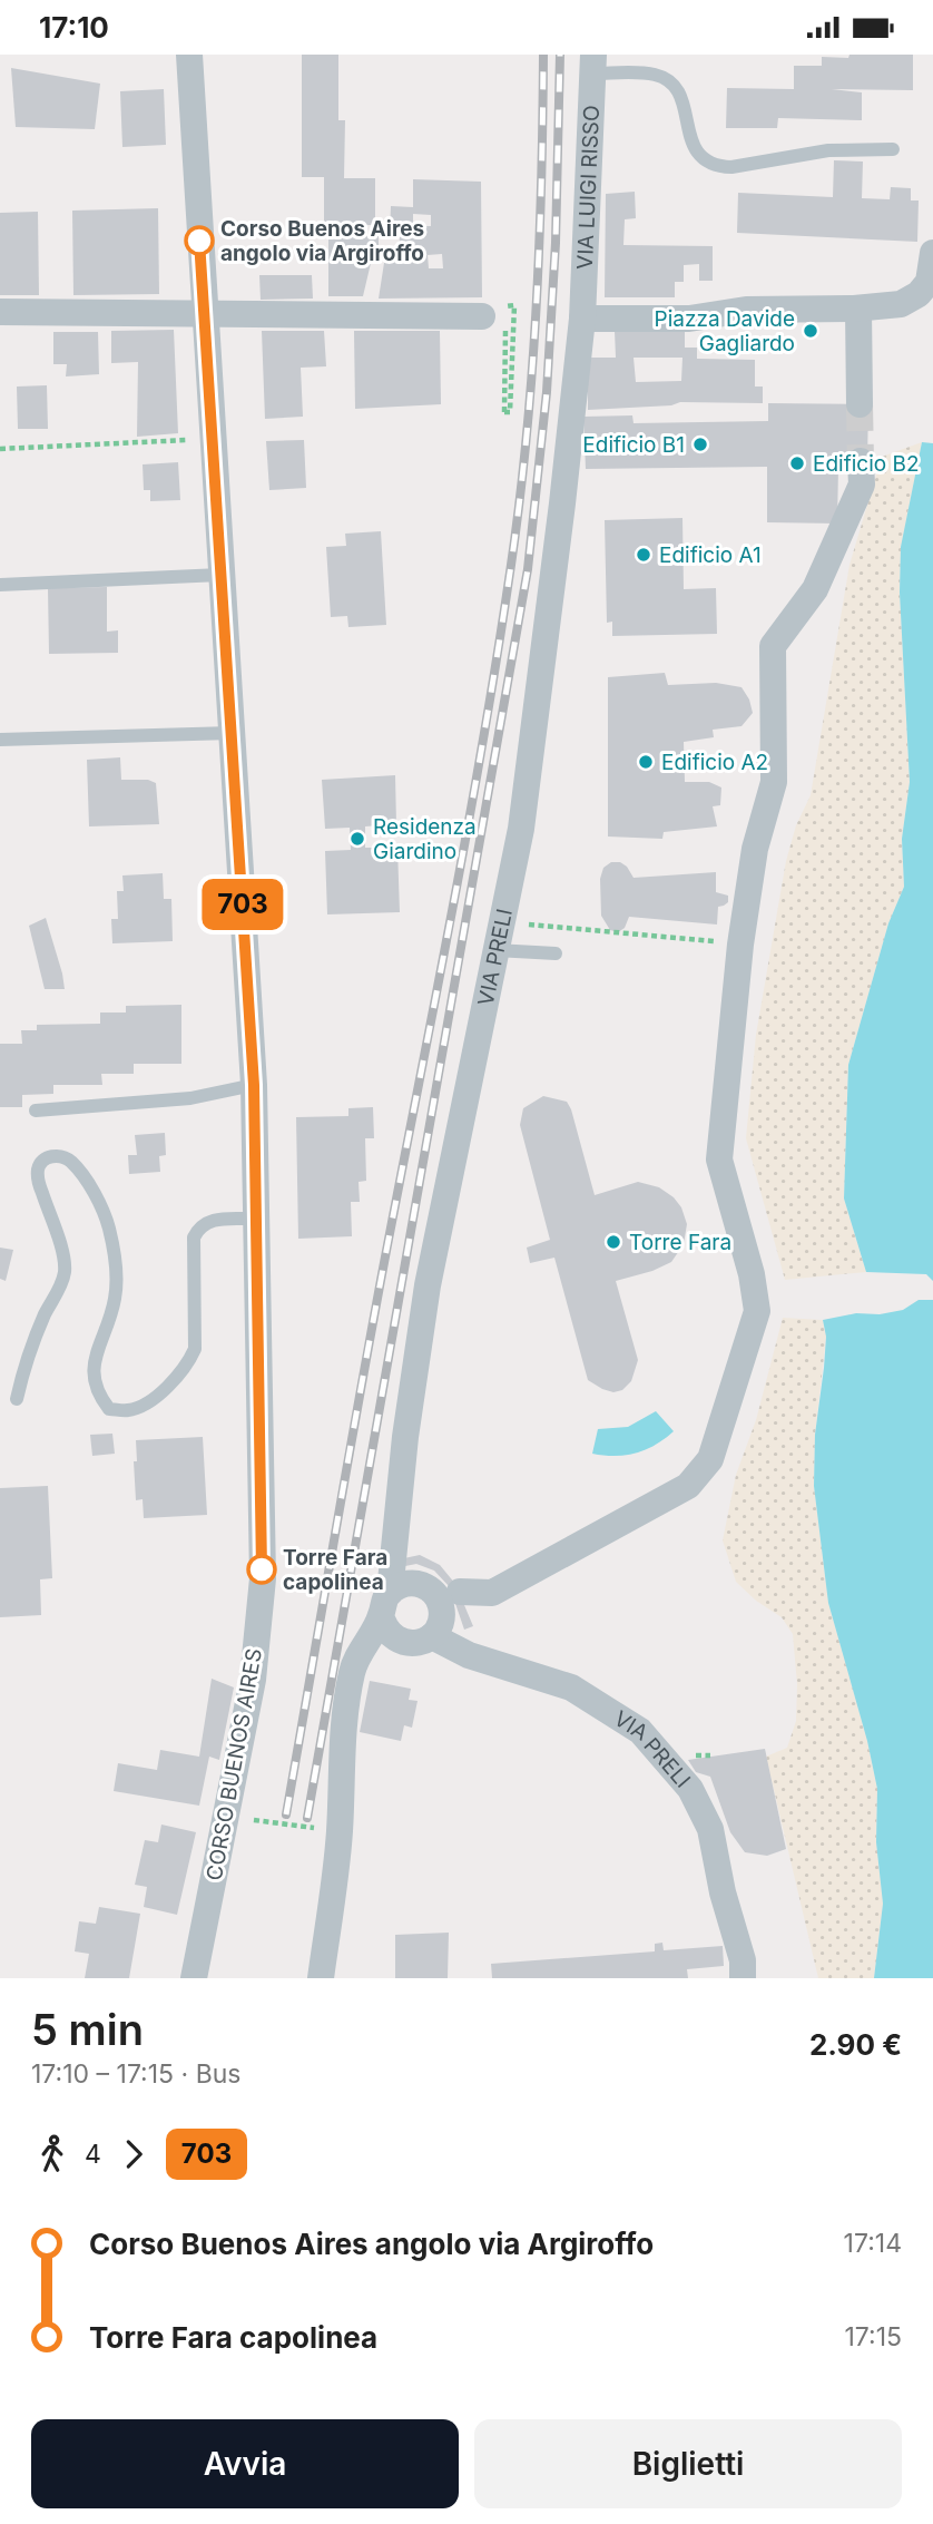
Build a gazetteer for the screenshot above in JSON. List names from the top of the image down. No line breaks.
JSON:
{"streets":{"street":["VIA LUIGI RISSO","VIA PRELI","CORSO BUENOS AIRES"]},"crossings":[["VIA LUIGI RISSO","VIA PRELI"]],"places":["Corso Buenos Aires angolo via Argiroffo","Piazza Davide Gagliardo","Edificio B1","Edificio B2","Edificio A1","Edificio A2","Residenza Giardino","Torre Fara","Torre Fara capolinea"],"lines":["bus line 703"],"page":{"status":"17:10","on_map":"703","heading":["5 min","17:10 – 17:15 · Bus","2.90 €"],"legs":["4","703"],"list":[{"name":"Corso Buenos Aires angolo via Argiroffo","value":"17:14"},{"name":"Torre Fara capolinea","value":"17:15"}],"buttons":["Avvia","Biglietti"]}}
